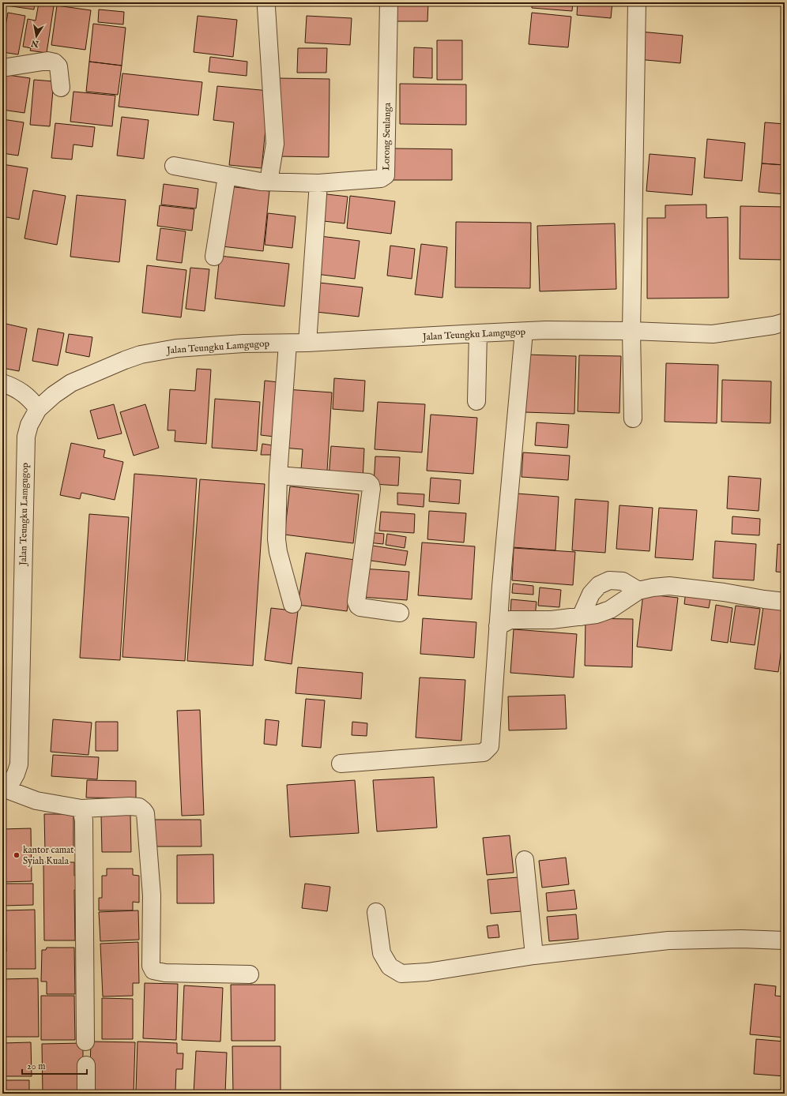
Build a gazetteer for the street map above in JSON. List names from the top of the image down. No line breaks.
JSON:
{"streets":{"street":["Lorong Seulanga","Jalan Teungku Lamgugop"]},"places":["kantor camat Syiah Kuala"],"scale_bar":"20 m","north":"bottom"}
